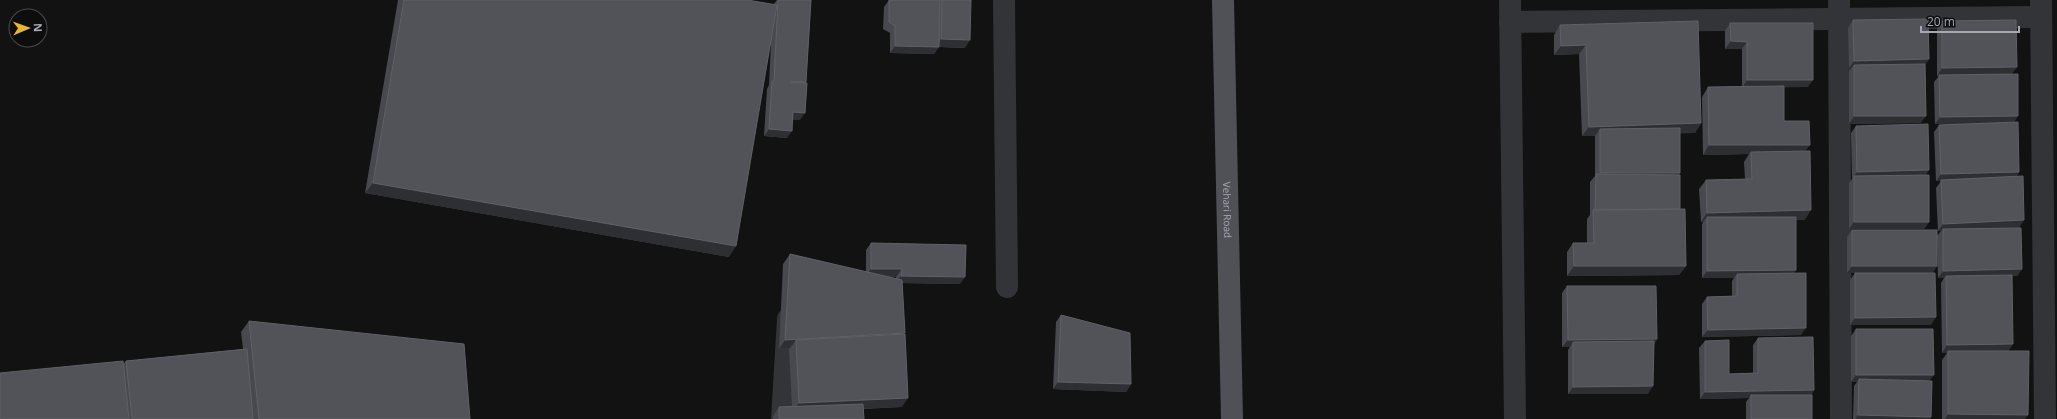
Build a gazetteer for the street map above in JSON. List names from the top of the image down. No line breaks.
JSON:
{"streets":{"main road":["Vehari Road"]},"scale_bar":"20 m","north":"right"}
